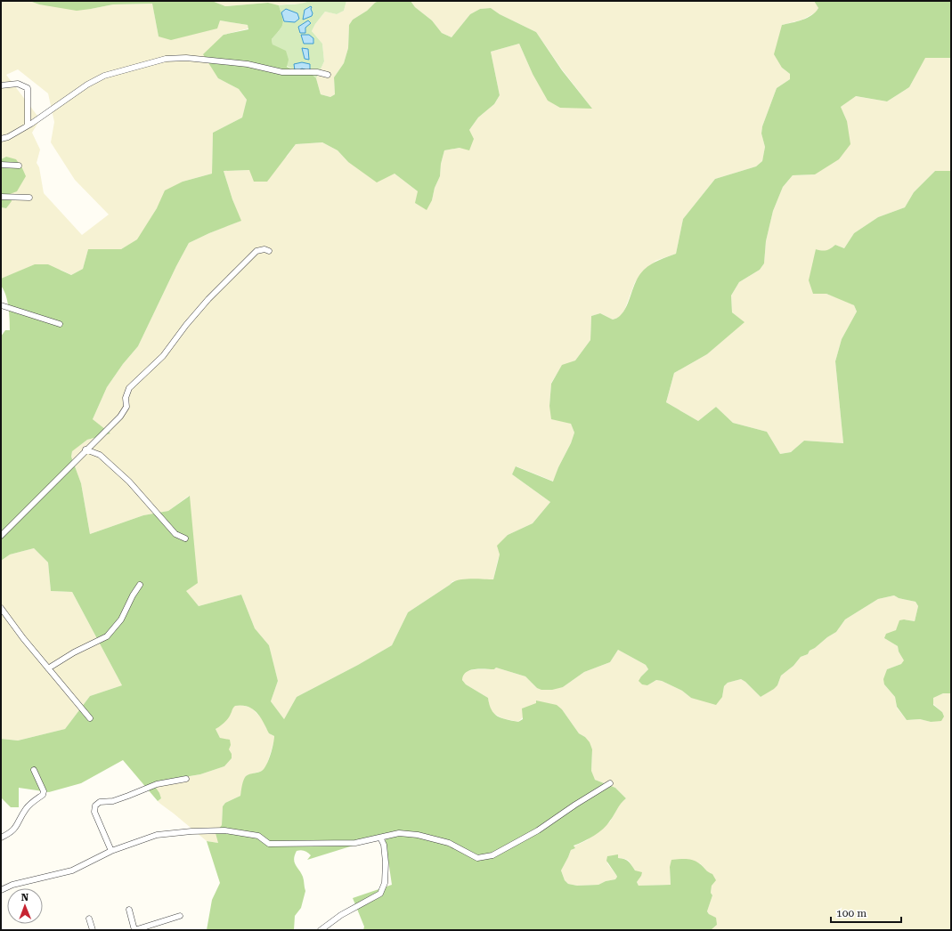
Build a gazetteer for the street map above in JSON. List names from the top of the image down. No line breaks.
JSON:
{"scale_bar":"100 m","north":"top"}
